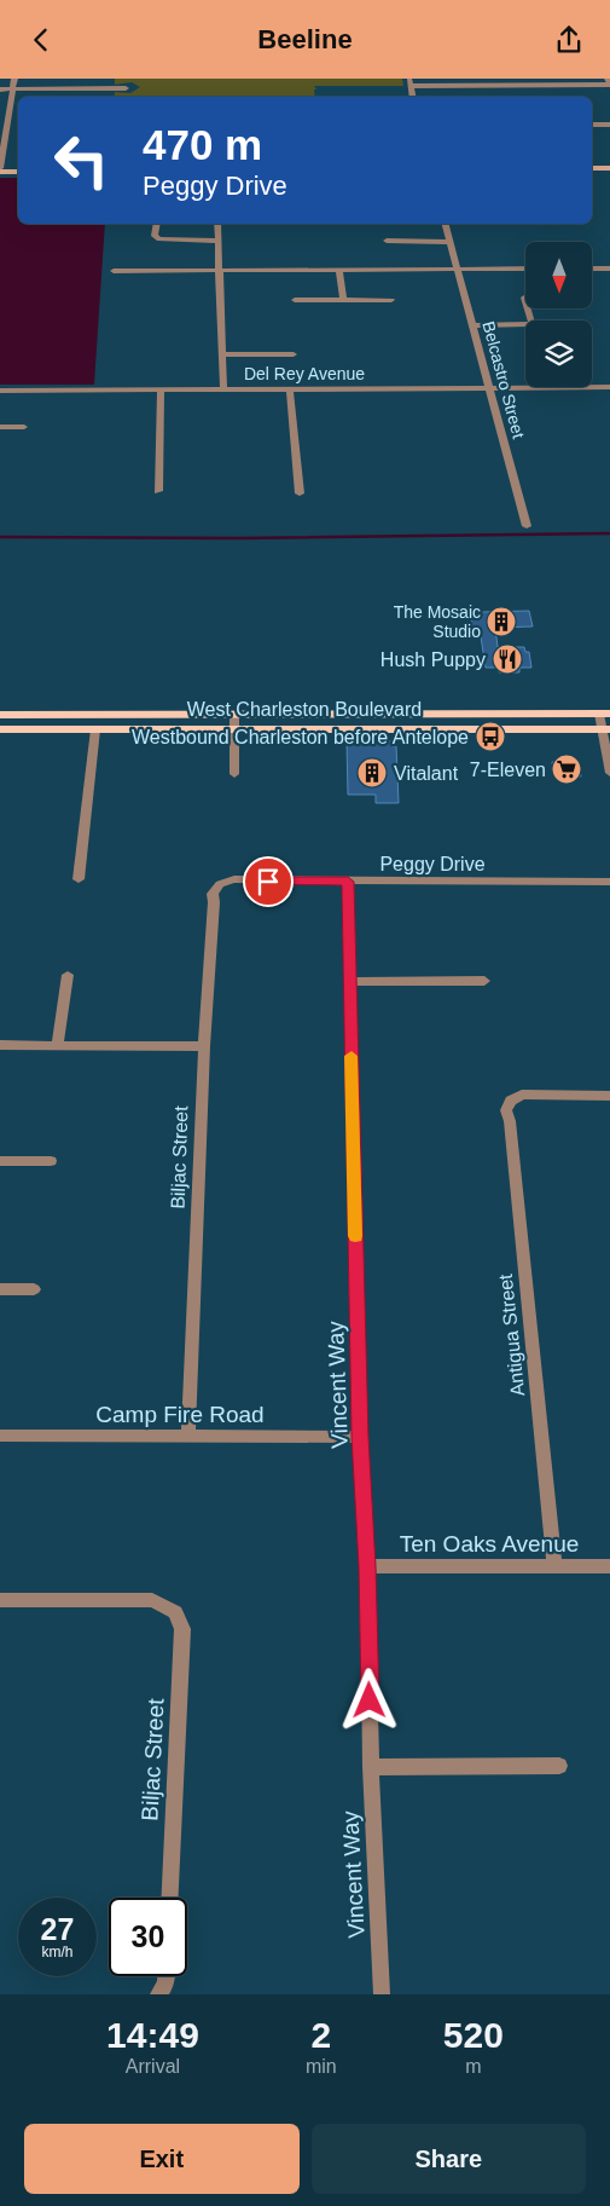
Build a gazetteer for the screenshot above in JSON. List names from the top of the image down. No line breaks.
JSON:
{"streets":{"main road":["West Charleston Boulevard"],"street":["Del Rey Avenue","Belcastro Street","Peggy Drive","Biljac Street","Antigua Street","Vincent Way","Camp Fire Road","Ten Oaks Avenue"]},"crossings":[["Del Rey Avenue","Belcastro Street"],["Peggy Drive","Biljac Street"],["Peggy Drive","Vincent Way"],["Biljac Street","Camp Fire Road"],["Antigua Street","Ten Oaks Avenue"],["Vincent Way","Camp Fire Road"],["Vincent Way","Ten Oaks Avenue"]],"places":{"building":["The Mosaic Studio","Vitalant"],"restaurant":["Hush Puppy"],"bus stop":["Westbound Charleston before Antelope"],"supermarket":["7-Eleven"]},"north":"bottom","page":{"header":"Beeline","turn":["470 m","Peggy Drive"],"speed":"27 km/h","limit":"30","eta":["14:49","Arrival","2","min","520","m"],"buttons":["Exit","Share"]}}
